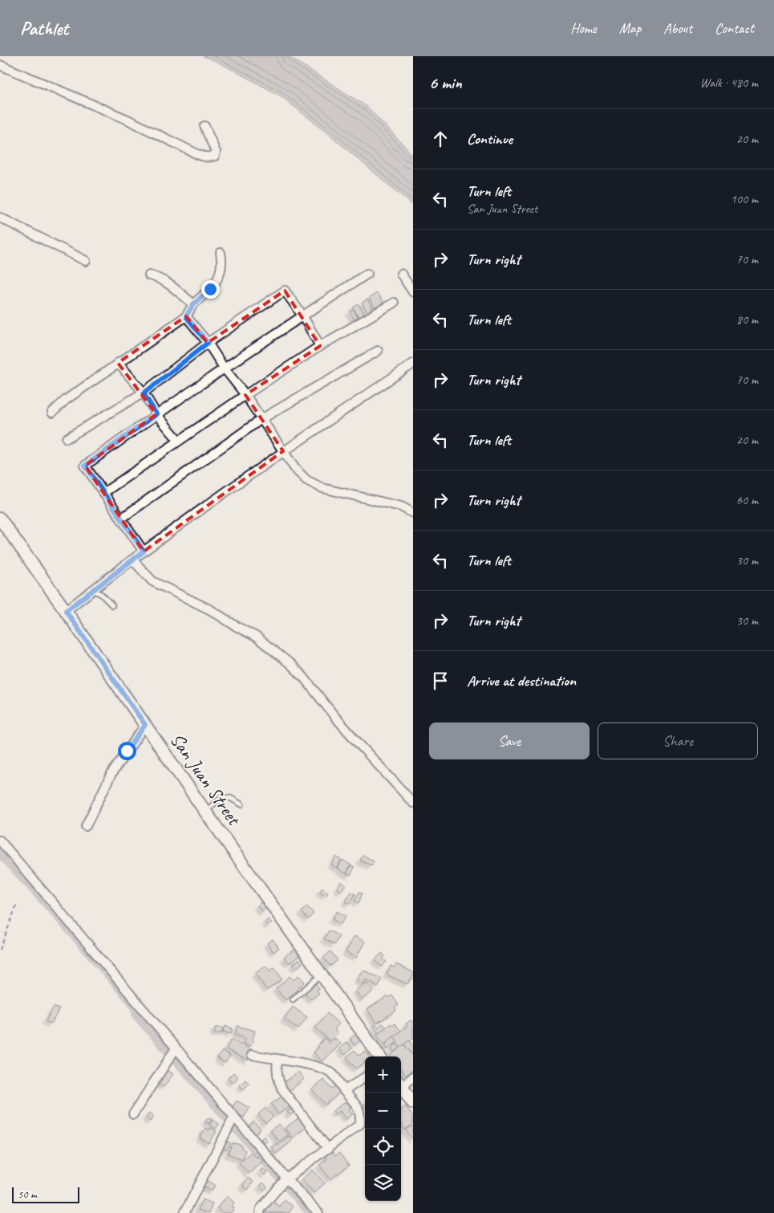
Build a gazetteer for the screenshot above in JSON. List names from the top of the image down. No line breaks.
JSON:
{"streets":{"main road":["San Juan Street"]},"scale_bar":"50 m","page":{"header":"Pathlet","nav":["Home","Map","About","Contact"],"heading":["6 min","Walk · 480 m"],"list":[["Continue","20 m"],["Turn left","San Juan Street","100 m"],["Turn right","70 m"],["Turn left","80 m"],["Turn right","70 m"],["Turn left","20 m"],["Turn right","60 m"],["Turn left","30 m"],["Turn right","30 m"],"Arrive at destination"],"buttons":["Save","Share"],"map_buttons":["+","−"],"scale":"50 m"}}
